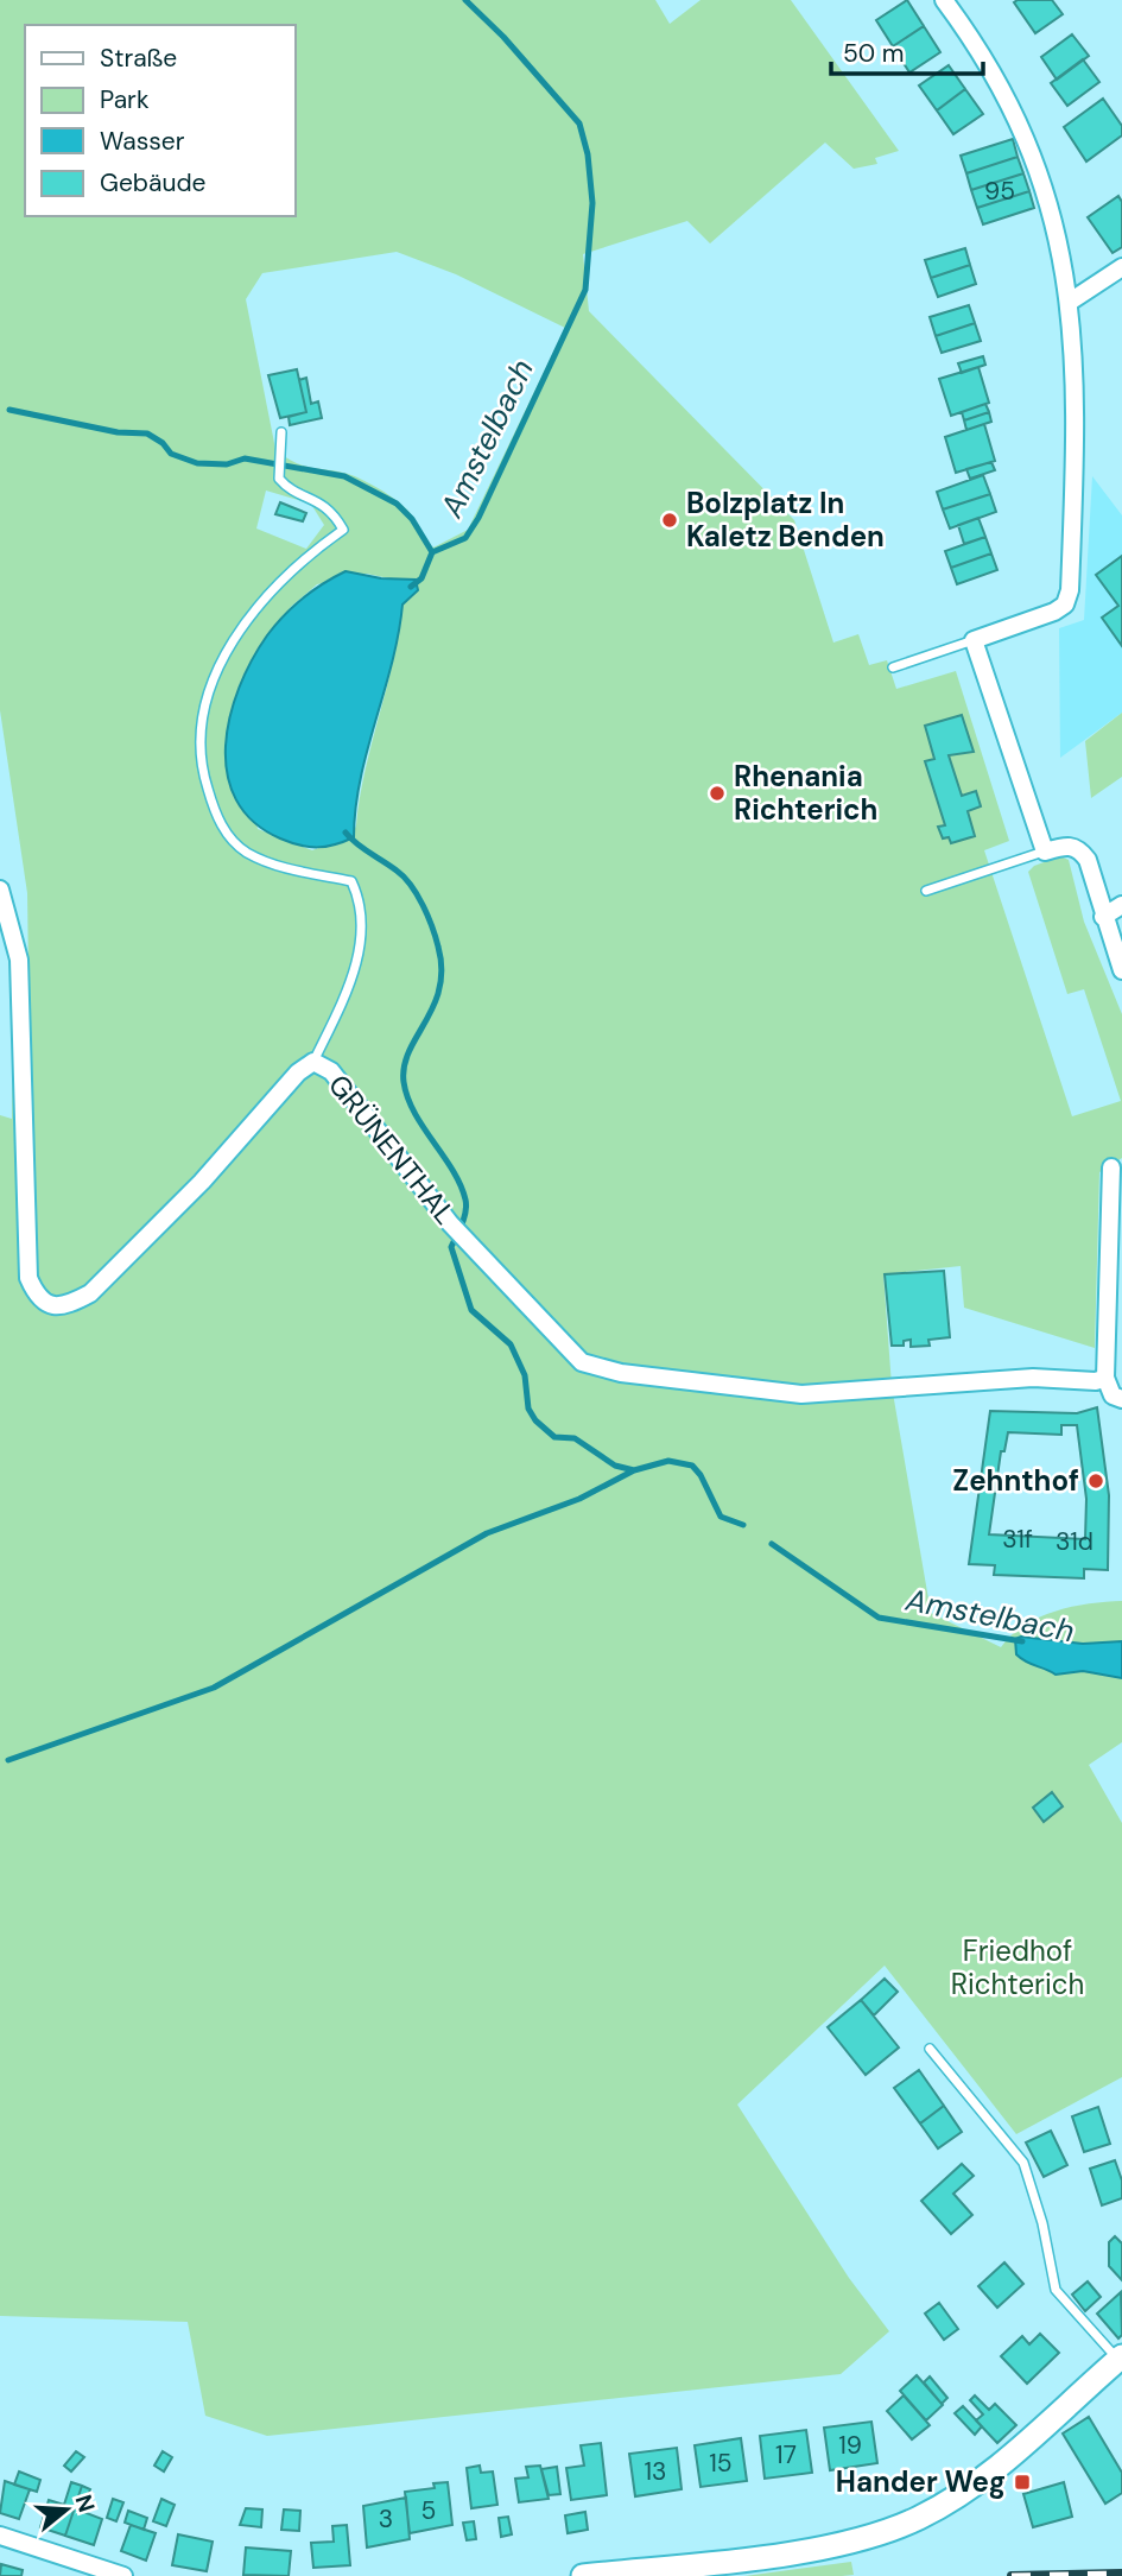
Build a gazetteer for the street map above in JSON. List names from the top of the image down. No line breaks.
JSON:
{"streets":{"street":["GRÜNENTHAL"]},"water":["Amstelbach"],"parks":["Friedhof Richterich"],"places":{"other":["Bolzplatz In Kaletz Benden","Rhenania Richterich","Zehnthof"],"transit":["Hander Weg"]},"house_numbers":["95","31f","31d","19","17","15","13","5","3"],"legend":["Straße","Park","Wasser","Gebäude"],"scale_bar":"50 m","north":"right"}
